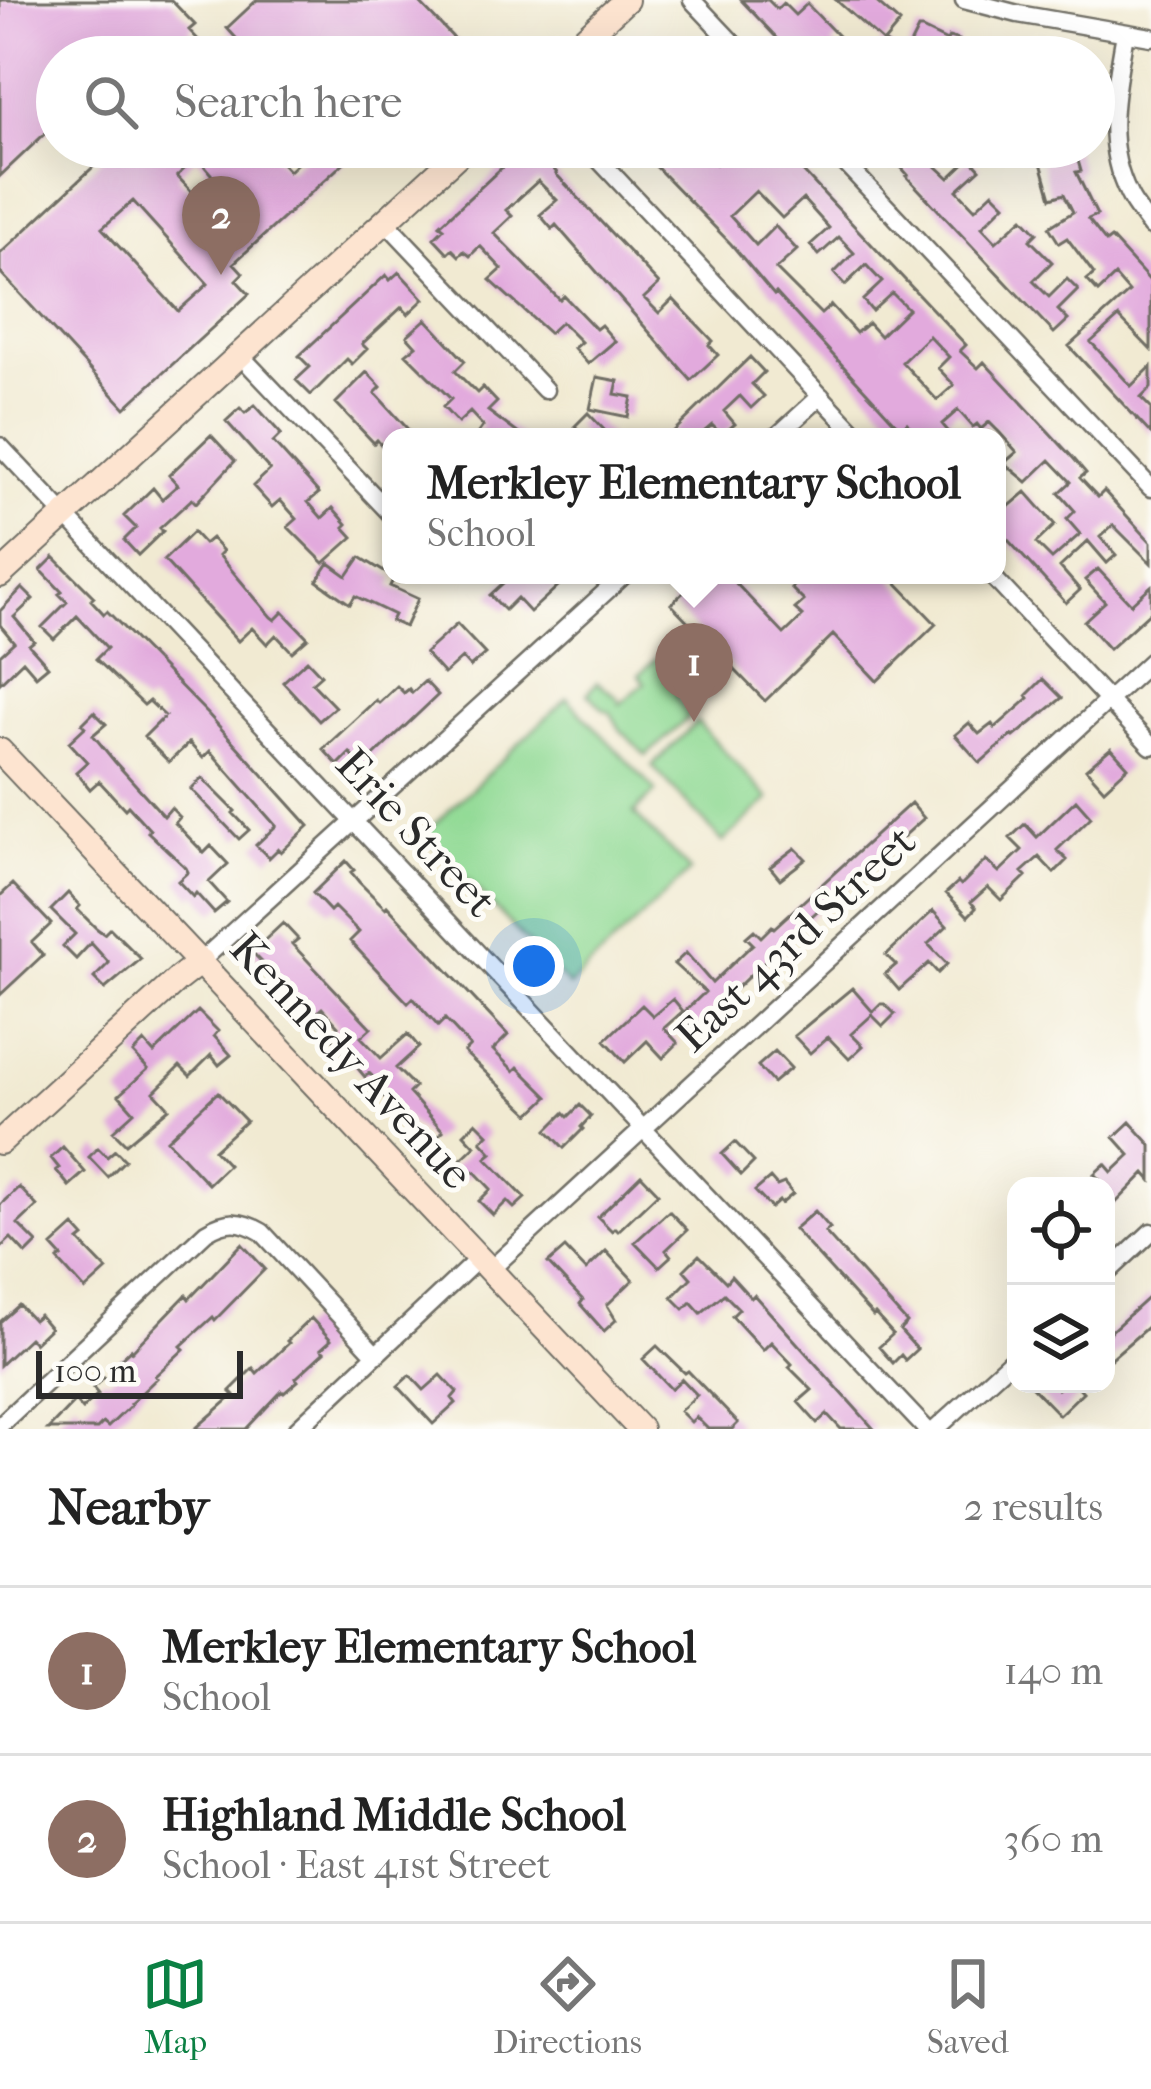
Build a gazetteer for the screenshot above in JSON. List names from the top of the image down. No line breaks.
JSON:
{"streets":{"street":["Erie Street","East 43rd Street","Kennedy Avenue"]},"crossings":[["Erie Street","East 43rd Street"],["East 43rd Street","Kennedy Avenue"]],"scale_bar":"100 m","page":{"search":"Search here","pins":["2","1"],"popup":["Merkley Elementary School","School"],"scale":"100 m","heading":["Nearby","2 results"],"list":[{"mark":"1","name":"Merkley Elementary School","note":"School","value":"140 m"},{"mark":"2","name":"Highland Middle School","note":"School · East 41st Street","value":"360 m"}],"nav":["Map","Directions","Saved"]}}
